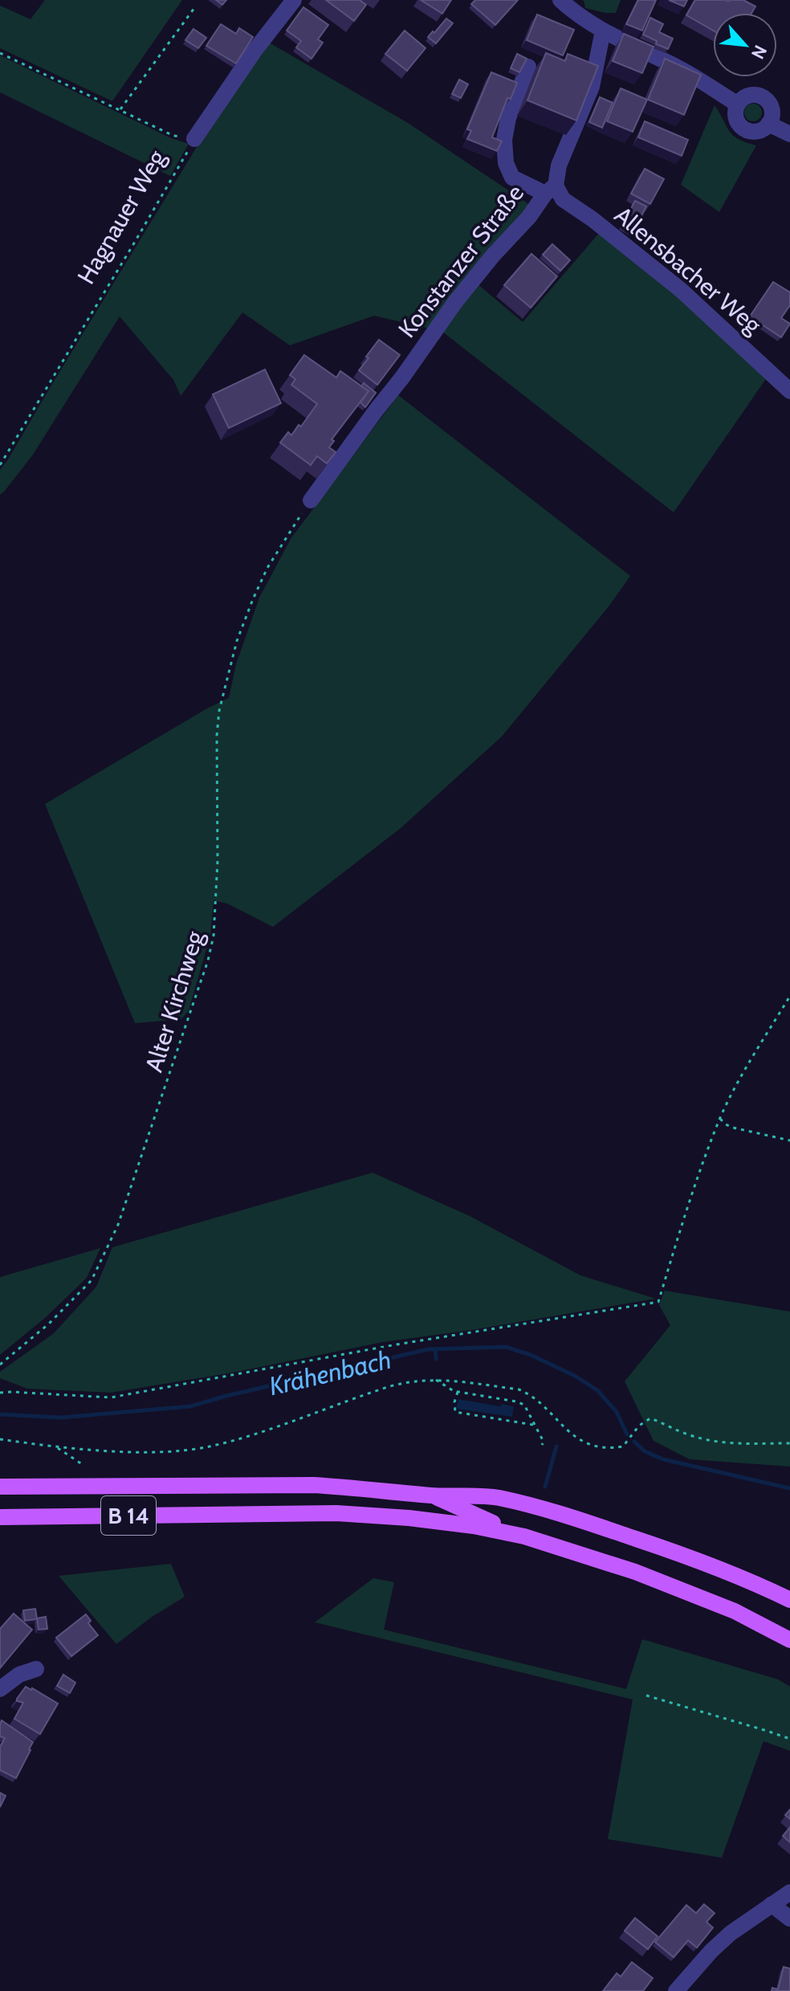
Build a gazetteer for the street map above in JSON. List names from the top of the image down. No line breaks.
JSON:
{"streets":{"main road":["B 14"],"street":["Hagnauer Weg","Konstanzer Straße","Allensbacher Weg"],"path":["Alter Kirchweg"]},"crossings":[["Konstanzer Straße","Allensbacher Weg"],["Konstanzer Straße","Alter Kirchweg"]],"water":["Krähenbach"],"north":"bottom right"}
